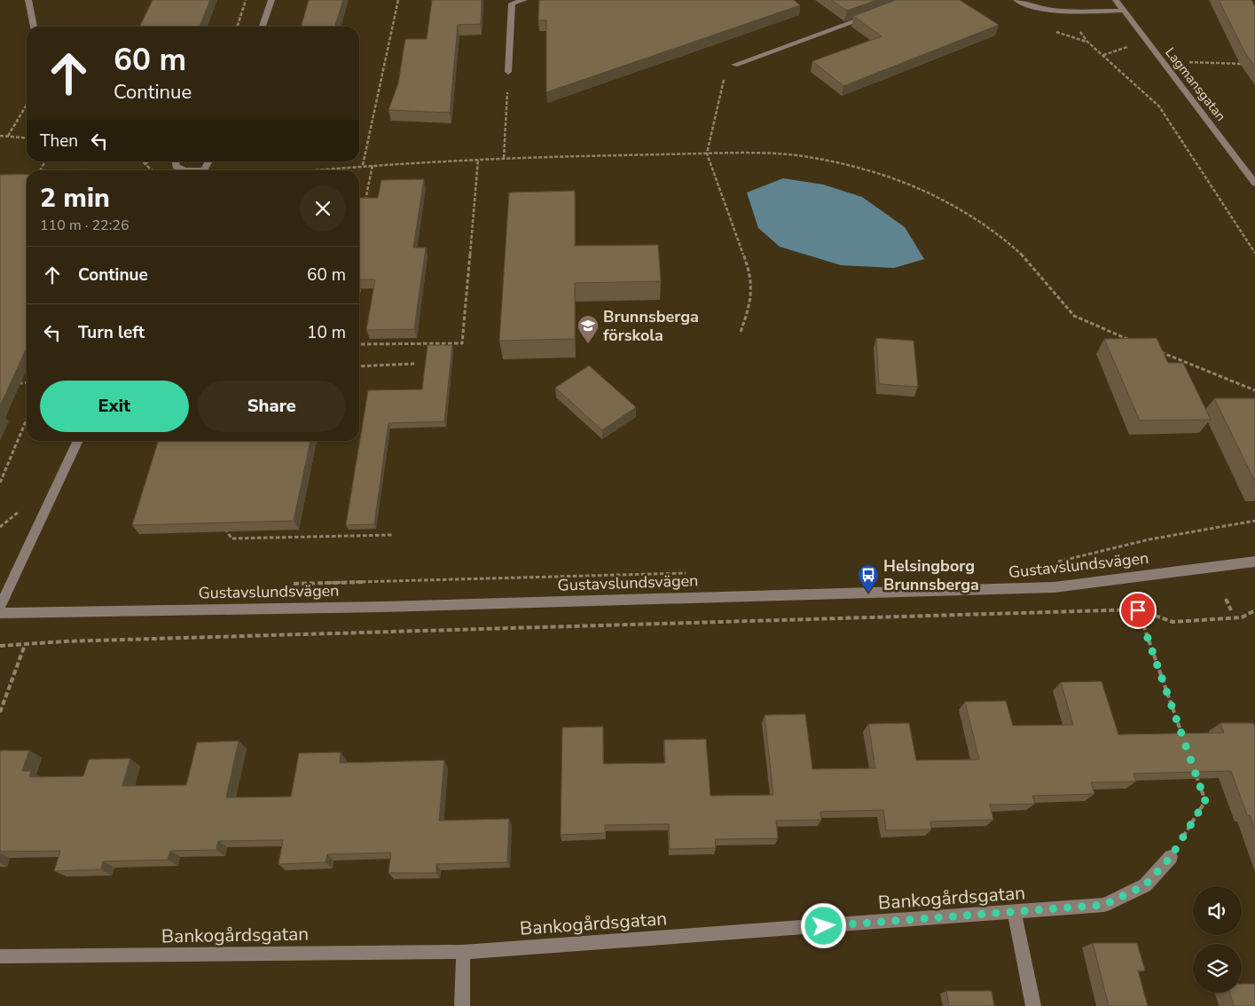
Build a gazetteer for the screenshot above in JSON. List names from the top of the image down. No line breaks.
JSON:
{"streets":{"street":["Lagmansgatan","Gustavslundsvägen","Bankogårdsgatan"]},"places":{"school or university":["Brunnsberga förskola"],"bus stop":["Helsingborg Brunnsberga"]},"page":{"turn":["60 m","Continue"],"then":"Then","heading":["2 min","110 m · 22:26"],"list":[{"name":"Continue","value":"60 m"},{"name":"Turn left","value":"10 m"}],"buttons":["Exit","Share"]}}
